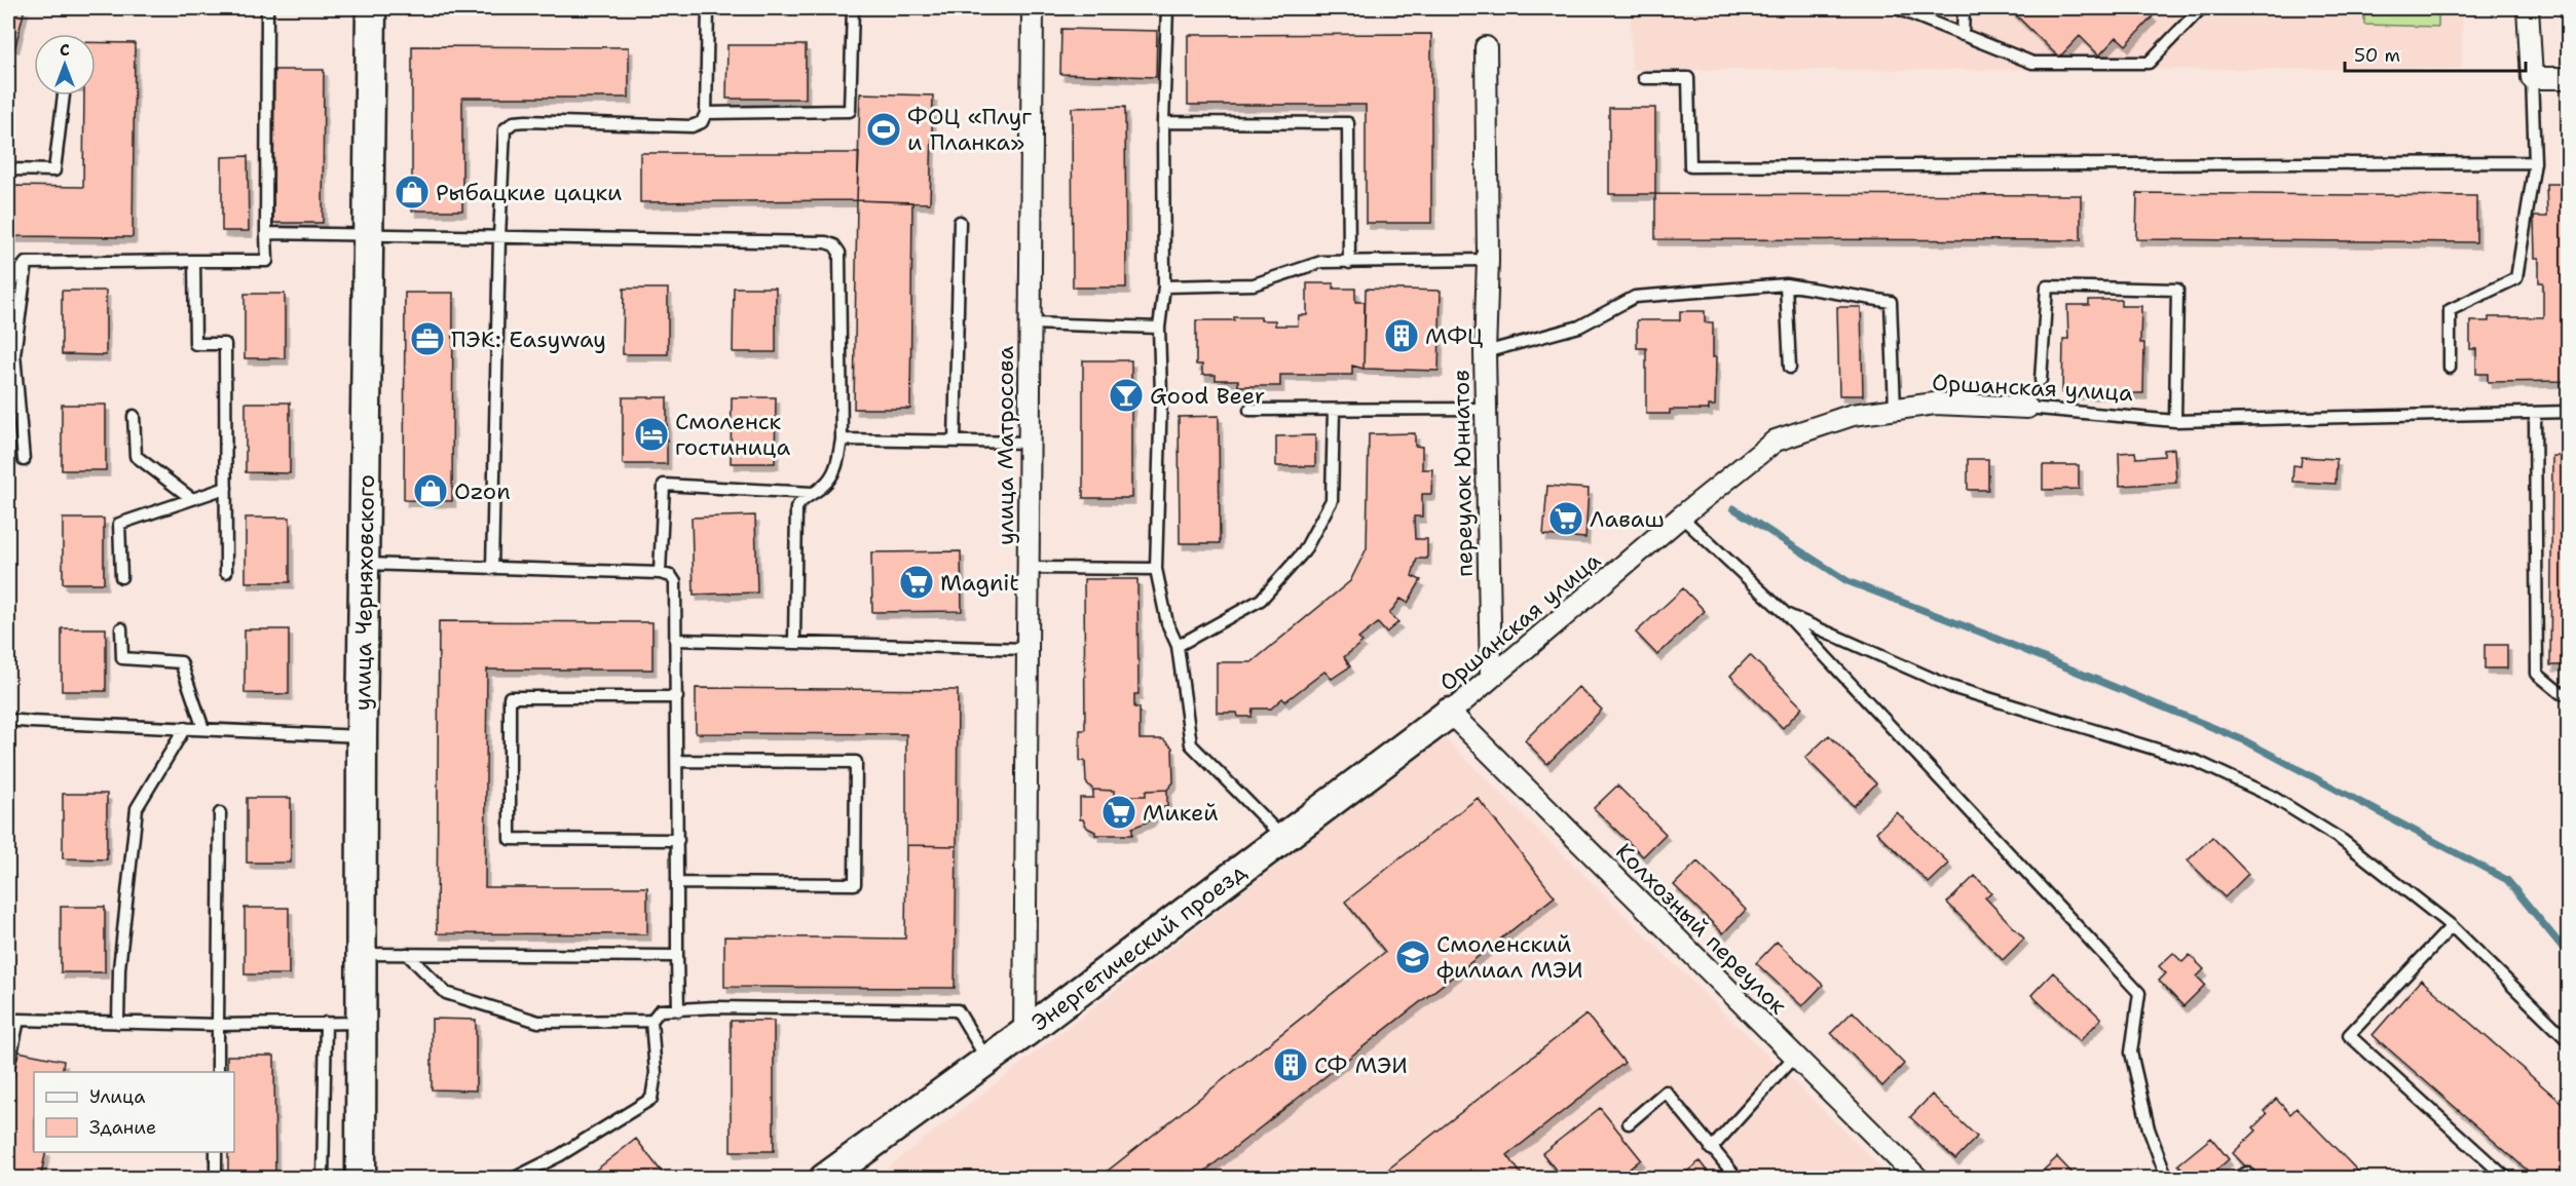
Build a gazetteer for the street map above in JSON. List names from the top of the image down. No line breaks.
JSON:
{"streets":{"street":["Оршанская улица","улица Матросова","переулок Юннатов","улица Черняховского","Колхозный переулок","Энергетический проезд"]},"crossings":[["Оршанская улица","переулок Юннатов"],["Оршанская улица","Колхозный переулок"],["Оршанская улица","Энергетический проезд"],["улица Матросова","Энергетический проезд"],["Колхозный переулок","Энергетический проезд"]],"places":{"sports":["ФОЦ «Плуг и Планка»"],"shop":["Рыбацкие цацки","Ozon"],"building":["МФЦ","СФ МЭИ"],"office":["ПЭК: Easyway"],"bar":["Good Beer"],"hotel":["Смоленск гостиница"],"supermarket":["Лаваш","Magnit","Микей"],"school or university":["Смоленский филиал МЭИ"]},"legend":["Улица","Здание"],"scale_bar":"50 m","north":"top"}
